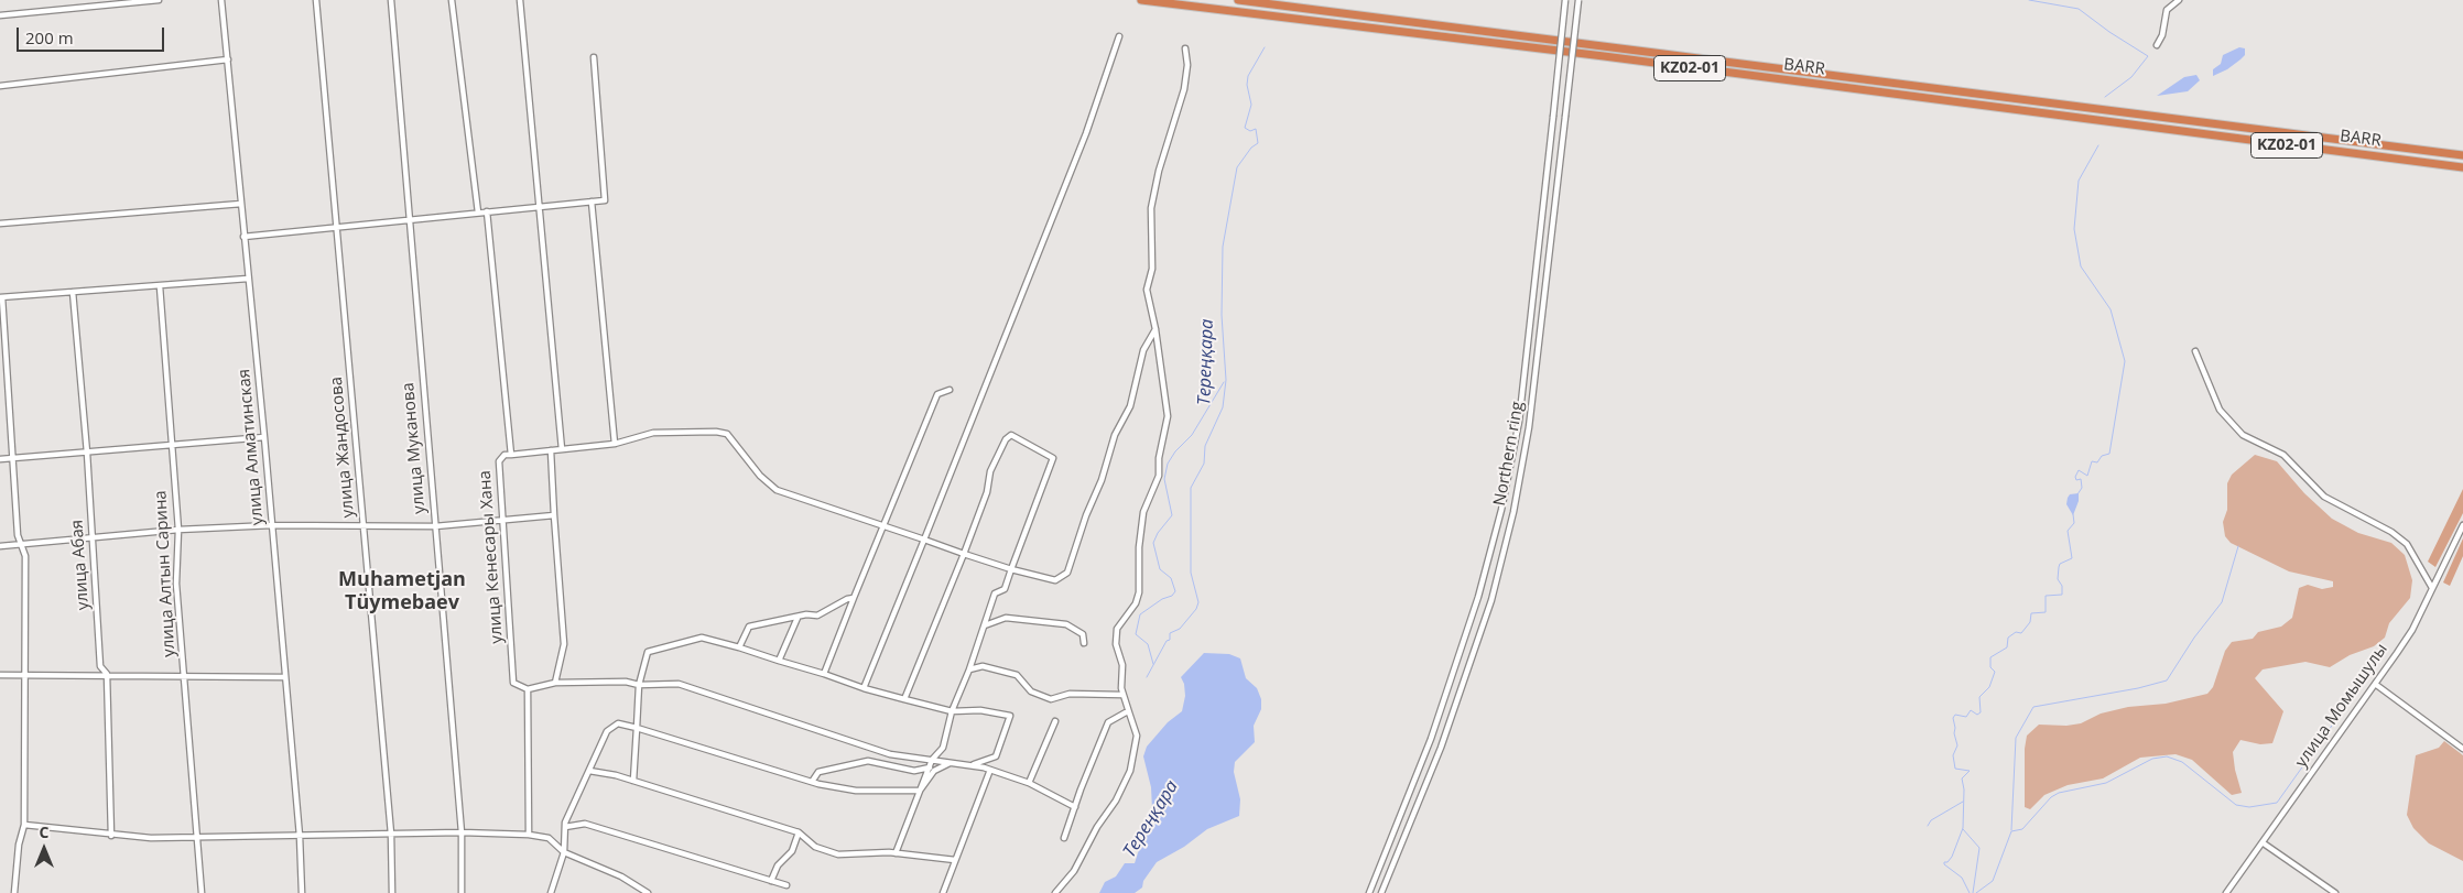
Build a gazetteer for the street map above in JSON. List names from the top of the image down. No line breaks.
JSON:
{"streets":{"highway":["BARR","KZ02-01"],"street":["улица Алматинская","улица Жандосова","улица Муканова","Northern ring","улица Кенесары Хана","улица Абая","улица Алтын Сарина","улица Момышулы"]},"districts":["Muhametjan Tüymebaev"],"water":["Тереңқара"],"scale_bar":"200 m","north":"top"}
